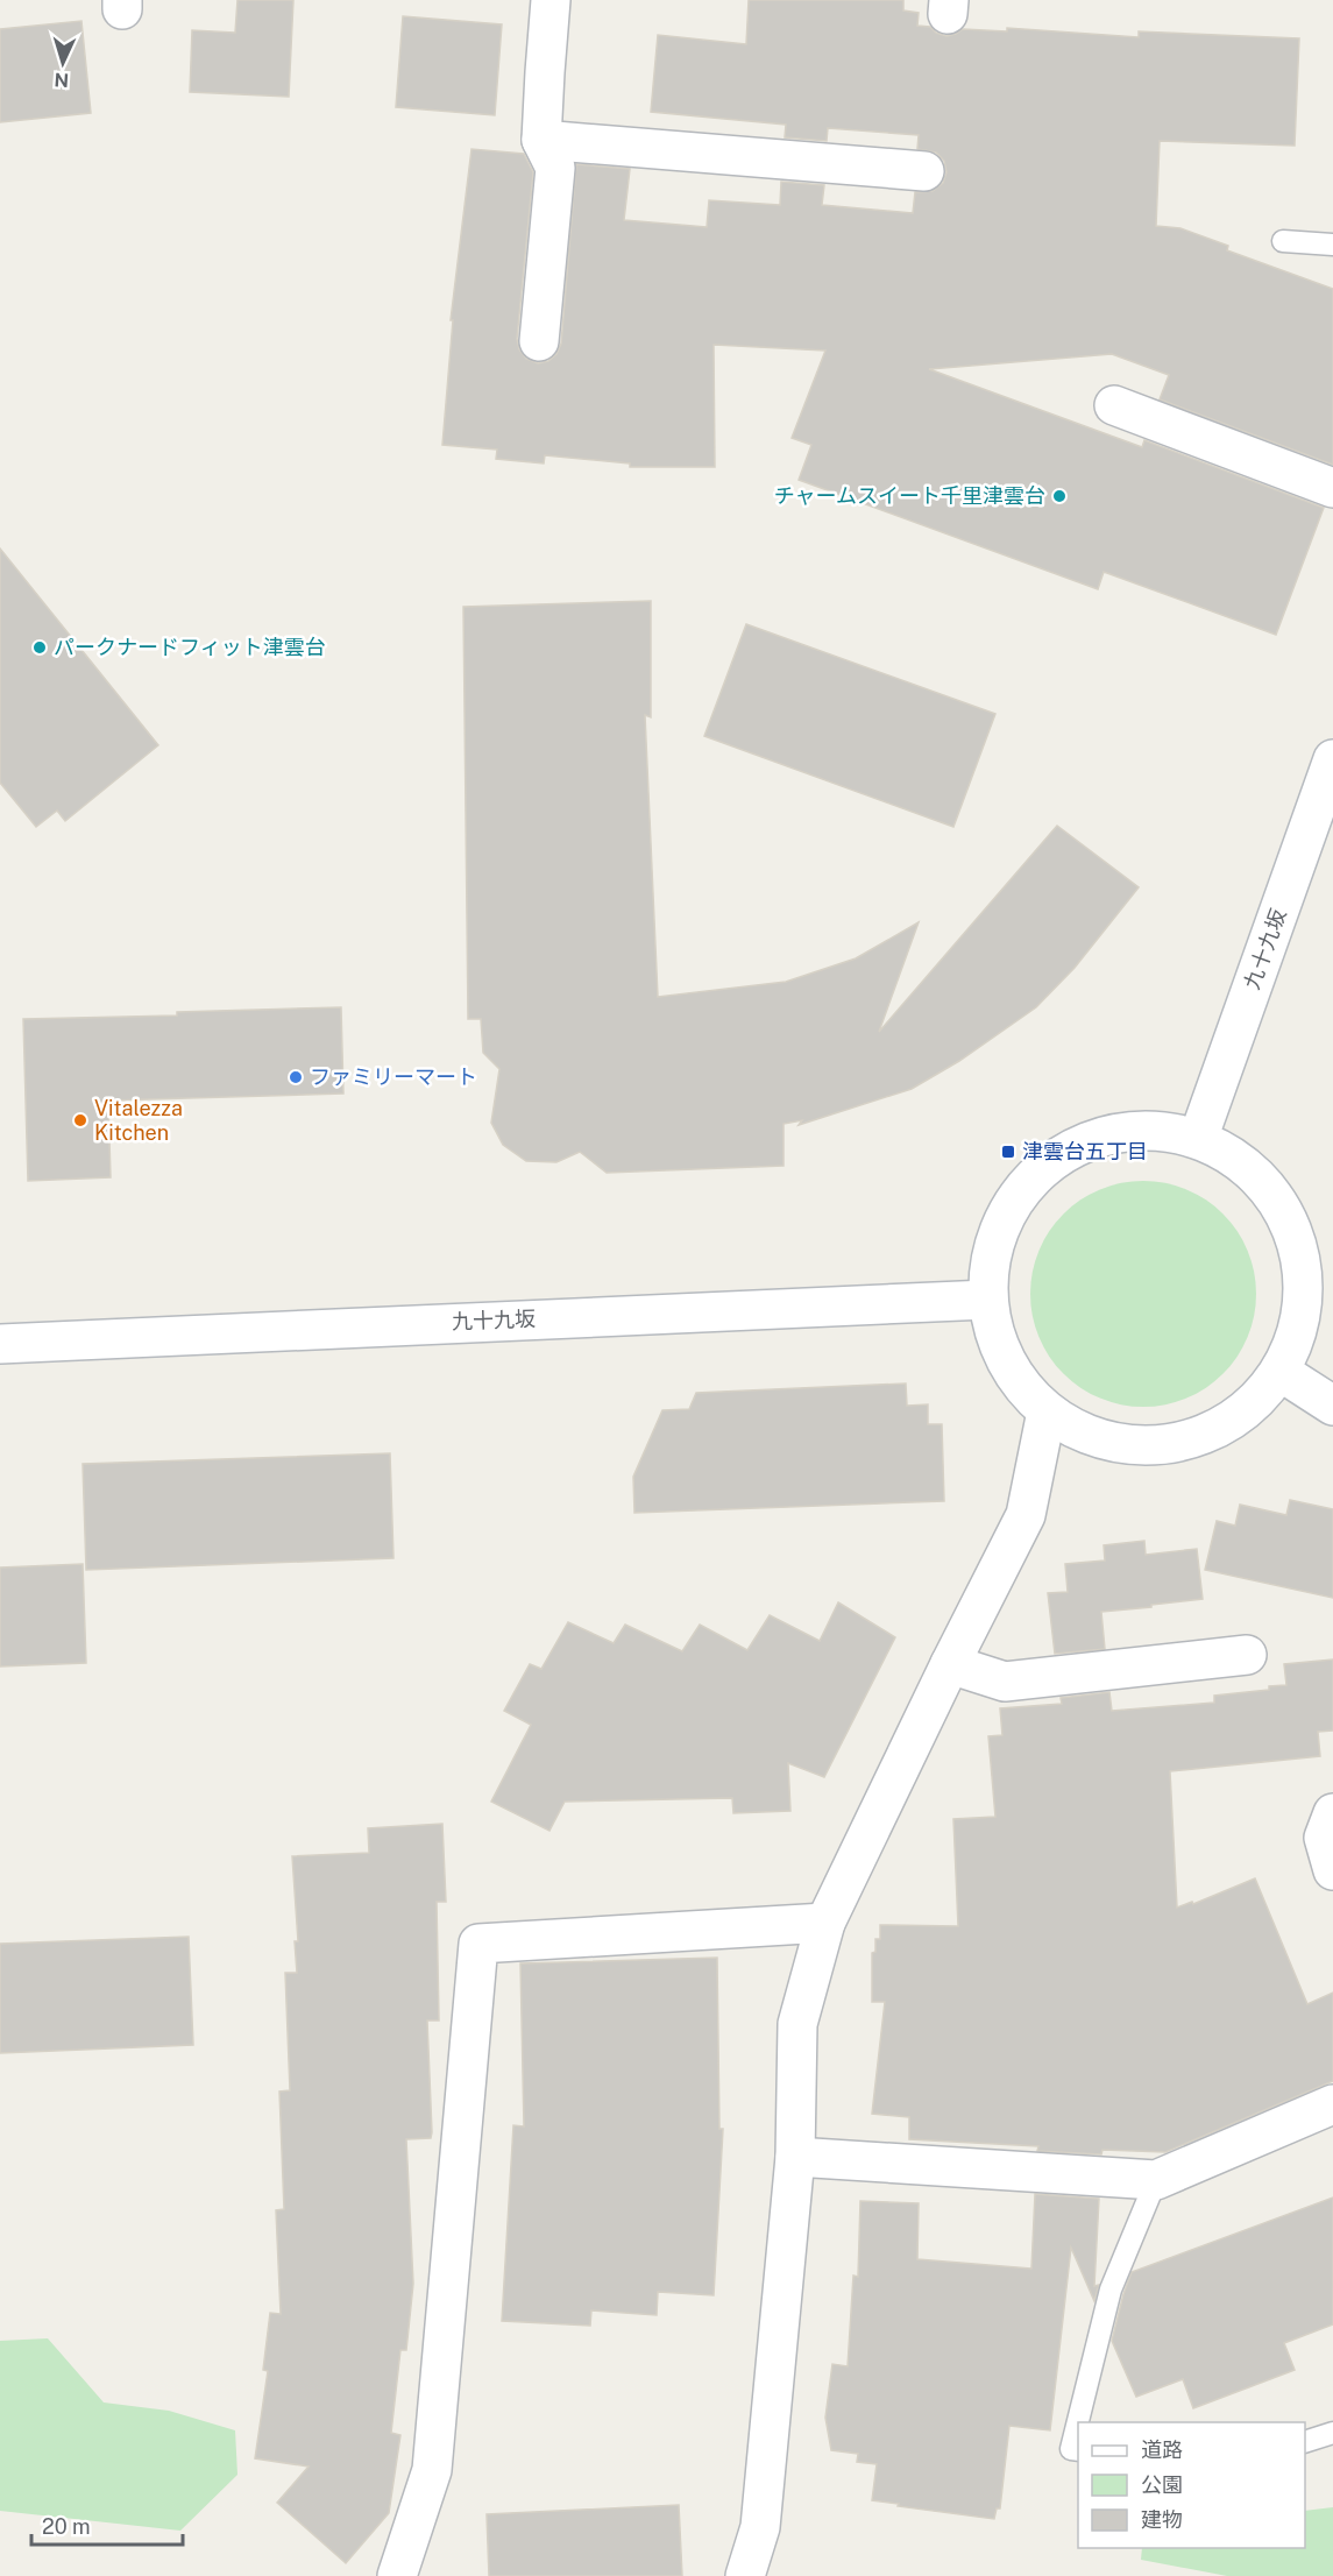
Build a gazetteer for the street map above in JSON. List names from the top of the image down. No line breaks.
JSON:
{"streets":{"street":["九十九坂"]},"places":{"other":["チャームスイート千里津雲台","パークナードフィット津雲台","ファミリーマート","Vitalezza Kitchen"],"transit":["津雲台五丁目"]},"legend":["道路","公園","建物"],"scale_bar":"20 m","north":"bottom"}
